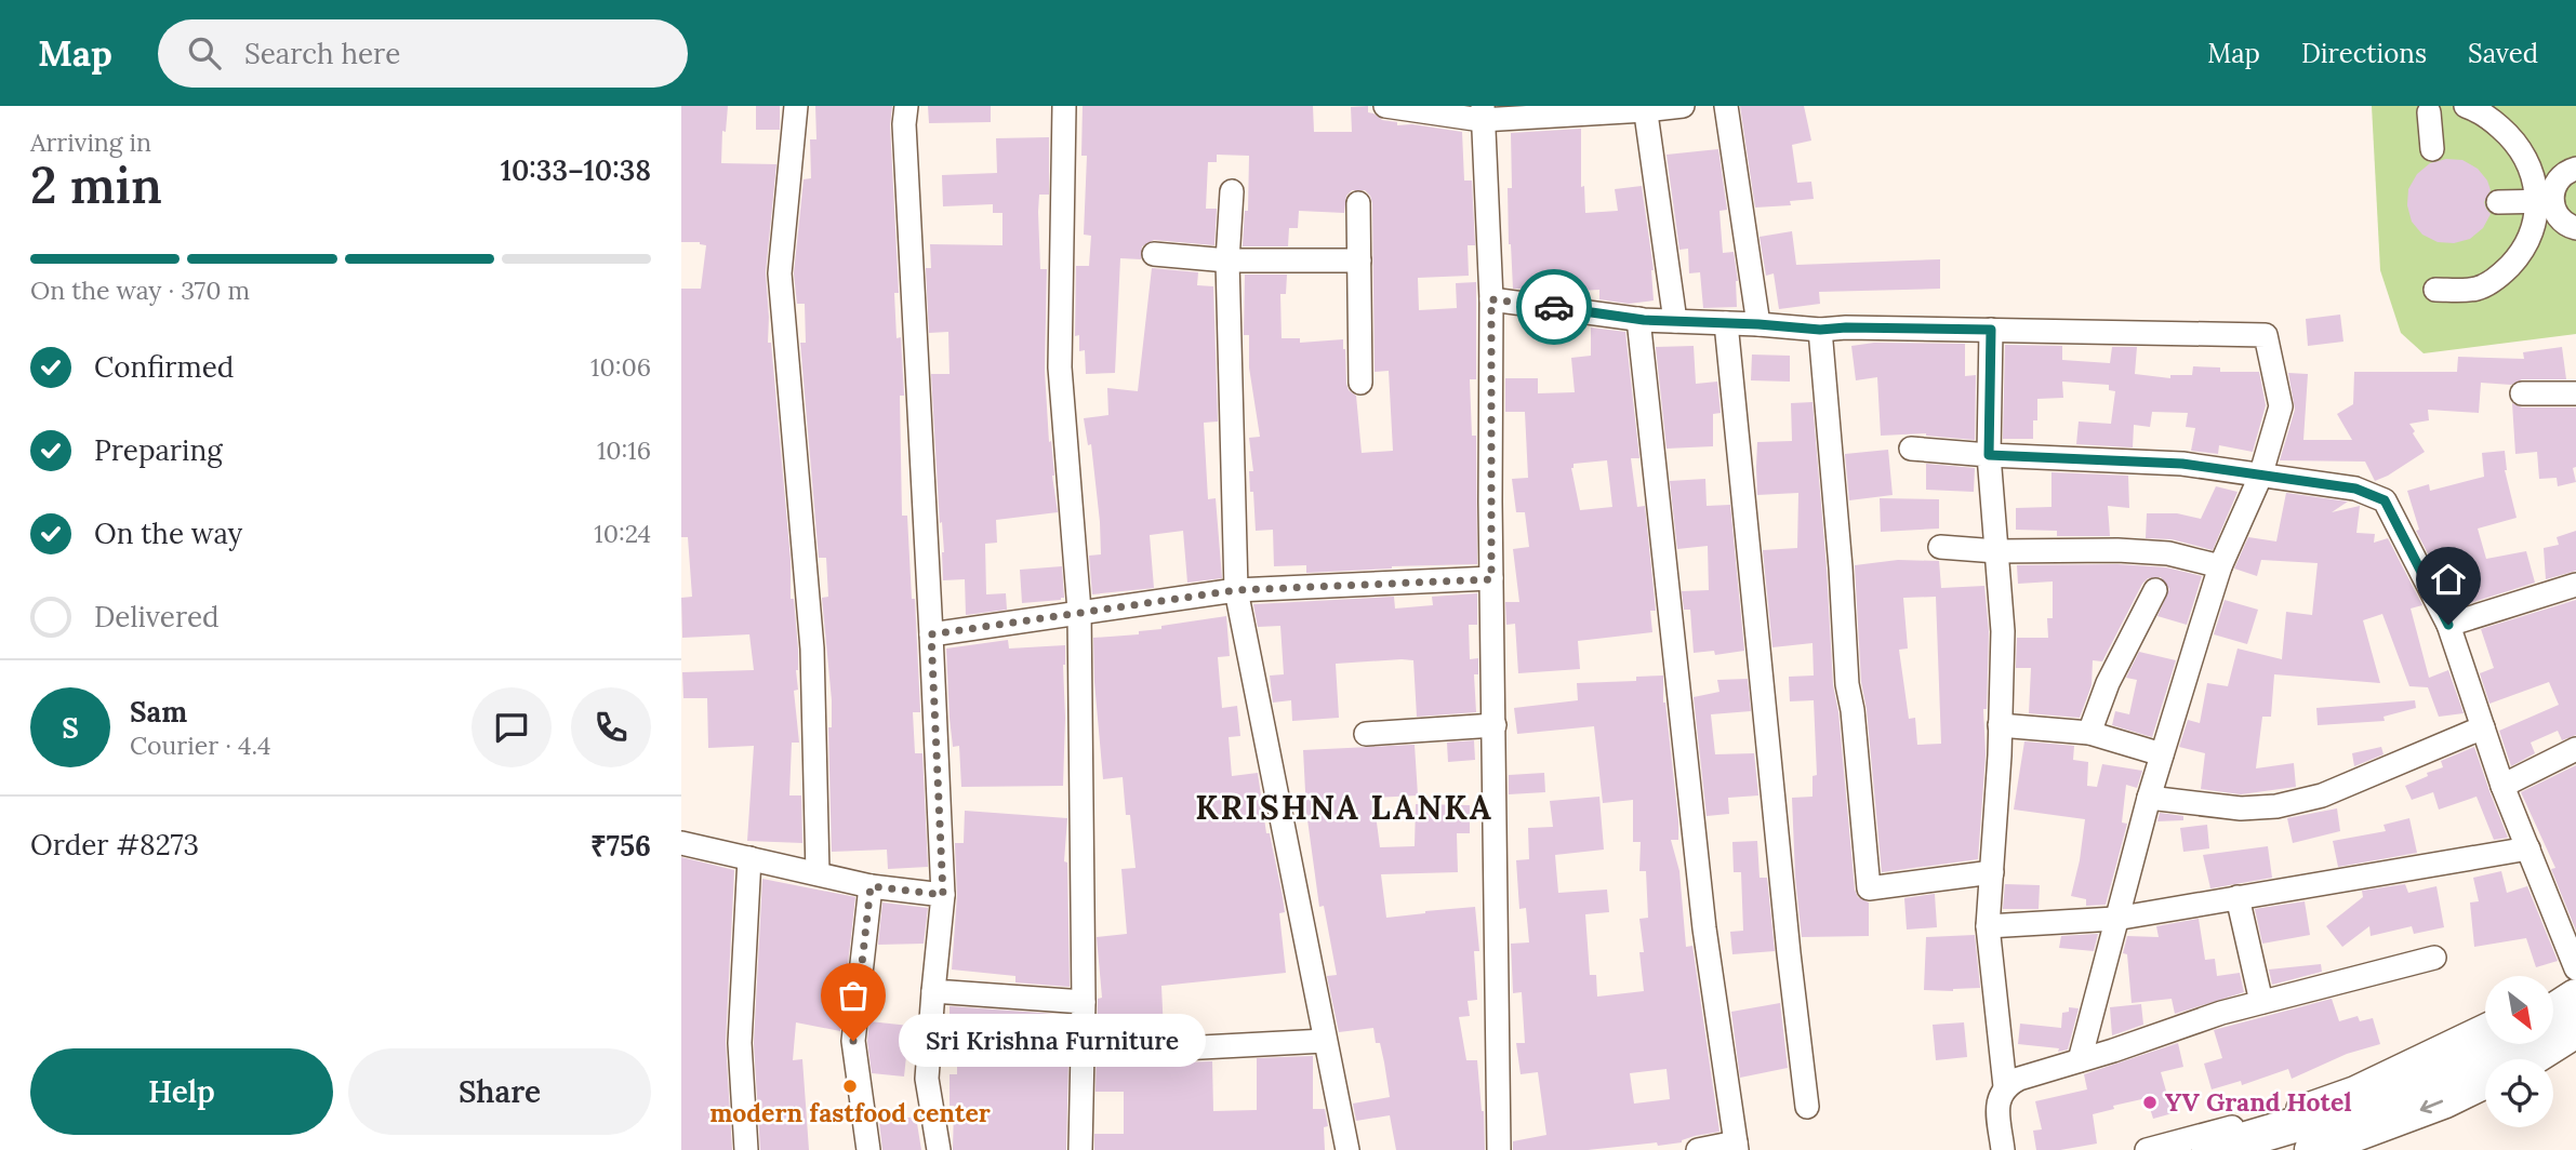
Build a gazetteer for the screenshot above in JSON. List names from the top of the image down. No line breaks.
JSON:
{"districts":["KRISHNA LANKA"],"places":["Sri Krishna Furniture","modern fastfood center","YV Grand Hotel"],"north":"bottom right","page":{"header":"Map","search":"Search here","nav":["Map","Directions","Saved"],"heading":["2 min","Arriving in","10:33–10:38"],"panel":["Sam","Courier · 4.4","Order #8273","₹756"],"bar":"On the way · 370 m","list":[["Confirmed","10:06"],["Preparing","10:16"],["On the way","10:24"],"Delivered"],"round":"S","bubble":"Sri Krishna Furniture","buttons":["Help","Share"]}}
